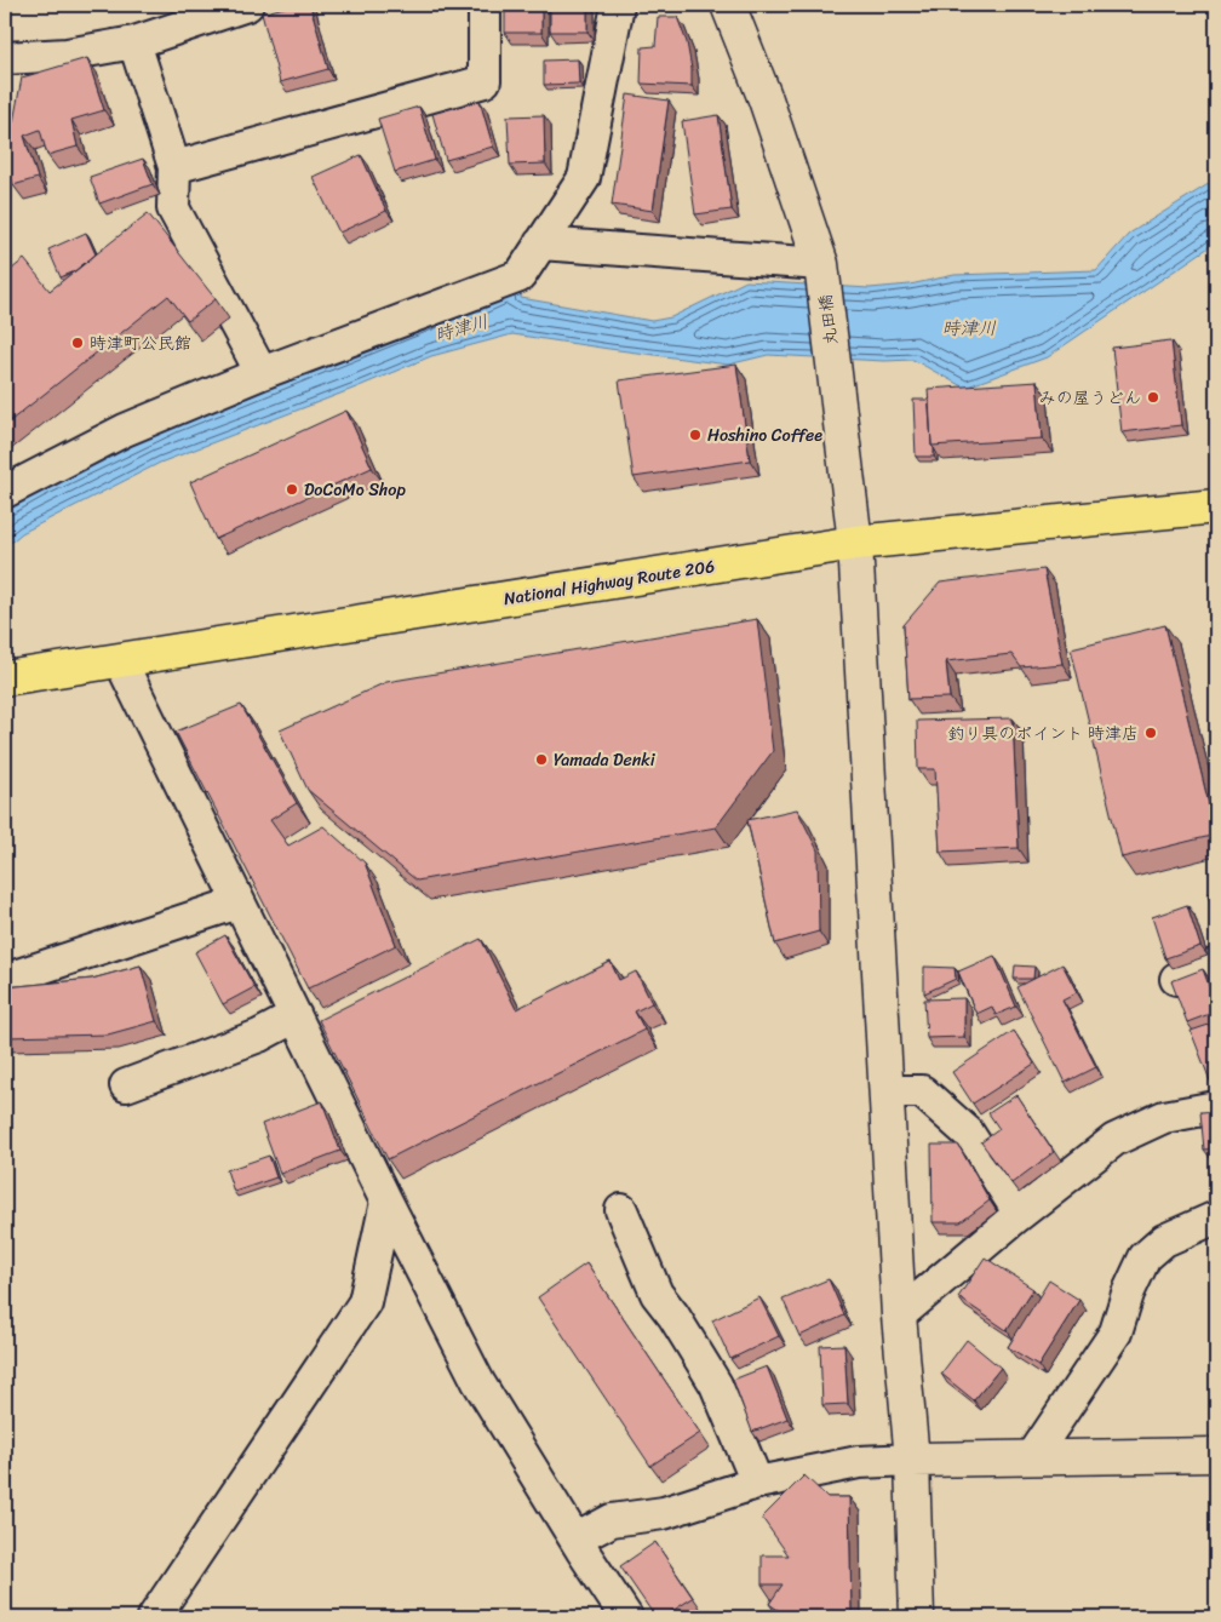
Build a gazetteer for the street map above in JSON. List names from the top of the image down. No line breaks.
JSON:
{"streets":{"highway":["National Highway Route 206"],"street":["丸田橋"]},"crossings":[["丸田橋","National Highway Route 206"]],"water":["時津川"],"places":["時津町公民館","みの屋うどん","Hoshino Coffee","DoCoMo Shop","釣り具のポイント 時津店","Yamada Denki"]}
